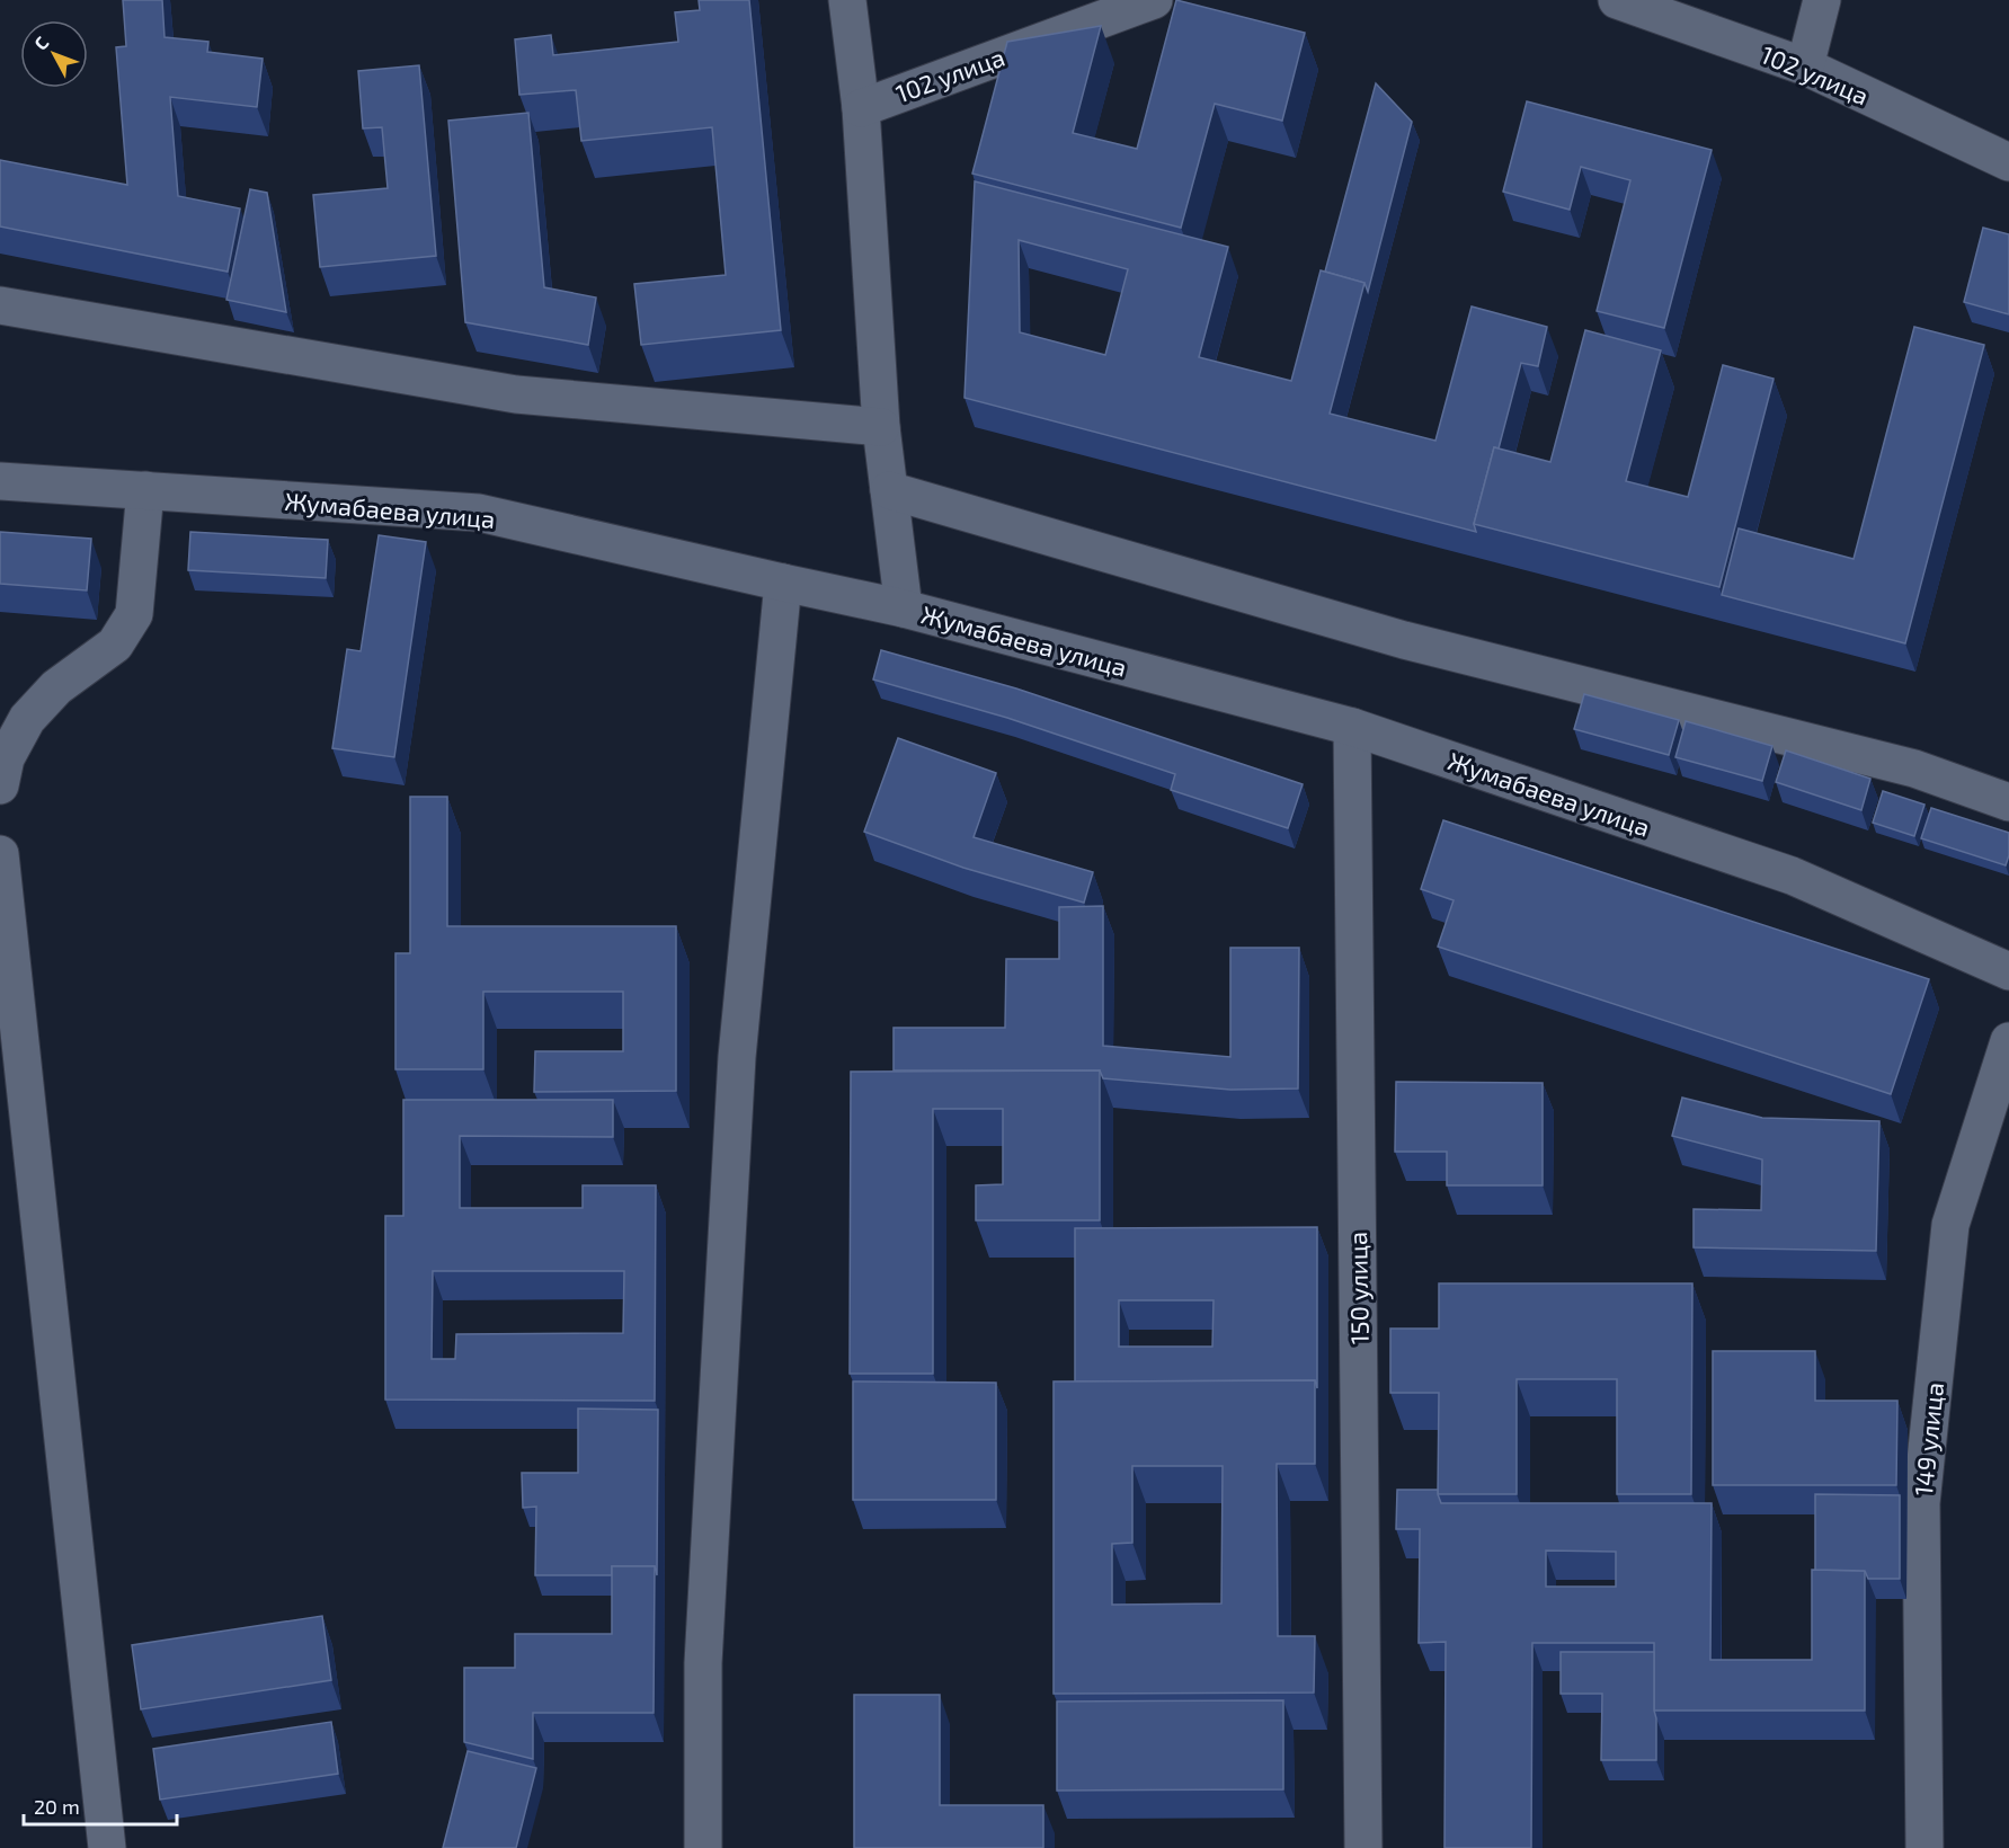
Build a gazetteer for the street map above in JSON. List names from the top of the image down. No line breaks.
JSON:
{"streets":{"street":["102 улица","Жумабаева улица","150 улица","149 улица"]},"crossings":[["Жумабаева улица","150 улица"]],"scale_bar":"20 m","north":"top left"}
